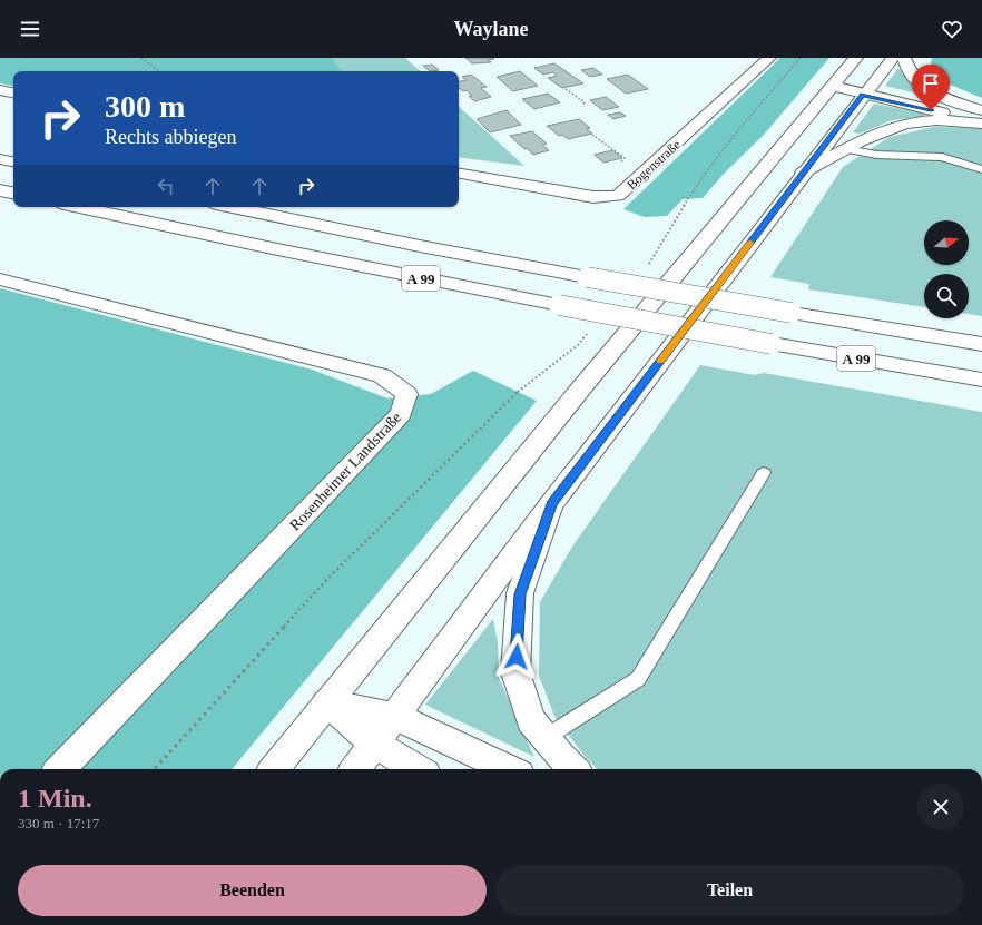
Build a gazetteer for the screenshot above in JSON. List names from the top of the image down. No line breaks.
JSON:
{"streets":{"main road":["Bogenstraße","A 99","Rosenheimer Landstraße"]},"north":"right","page":{"header":"Waylane","turn":["300 m","Rechts abbiegen"],"heading":["1 Min.","330 m · 17:17"],"buttons":["Beenden","Teilen"]}}
